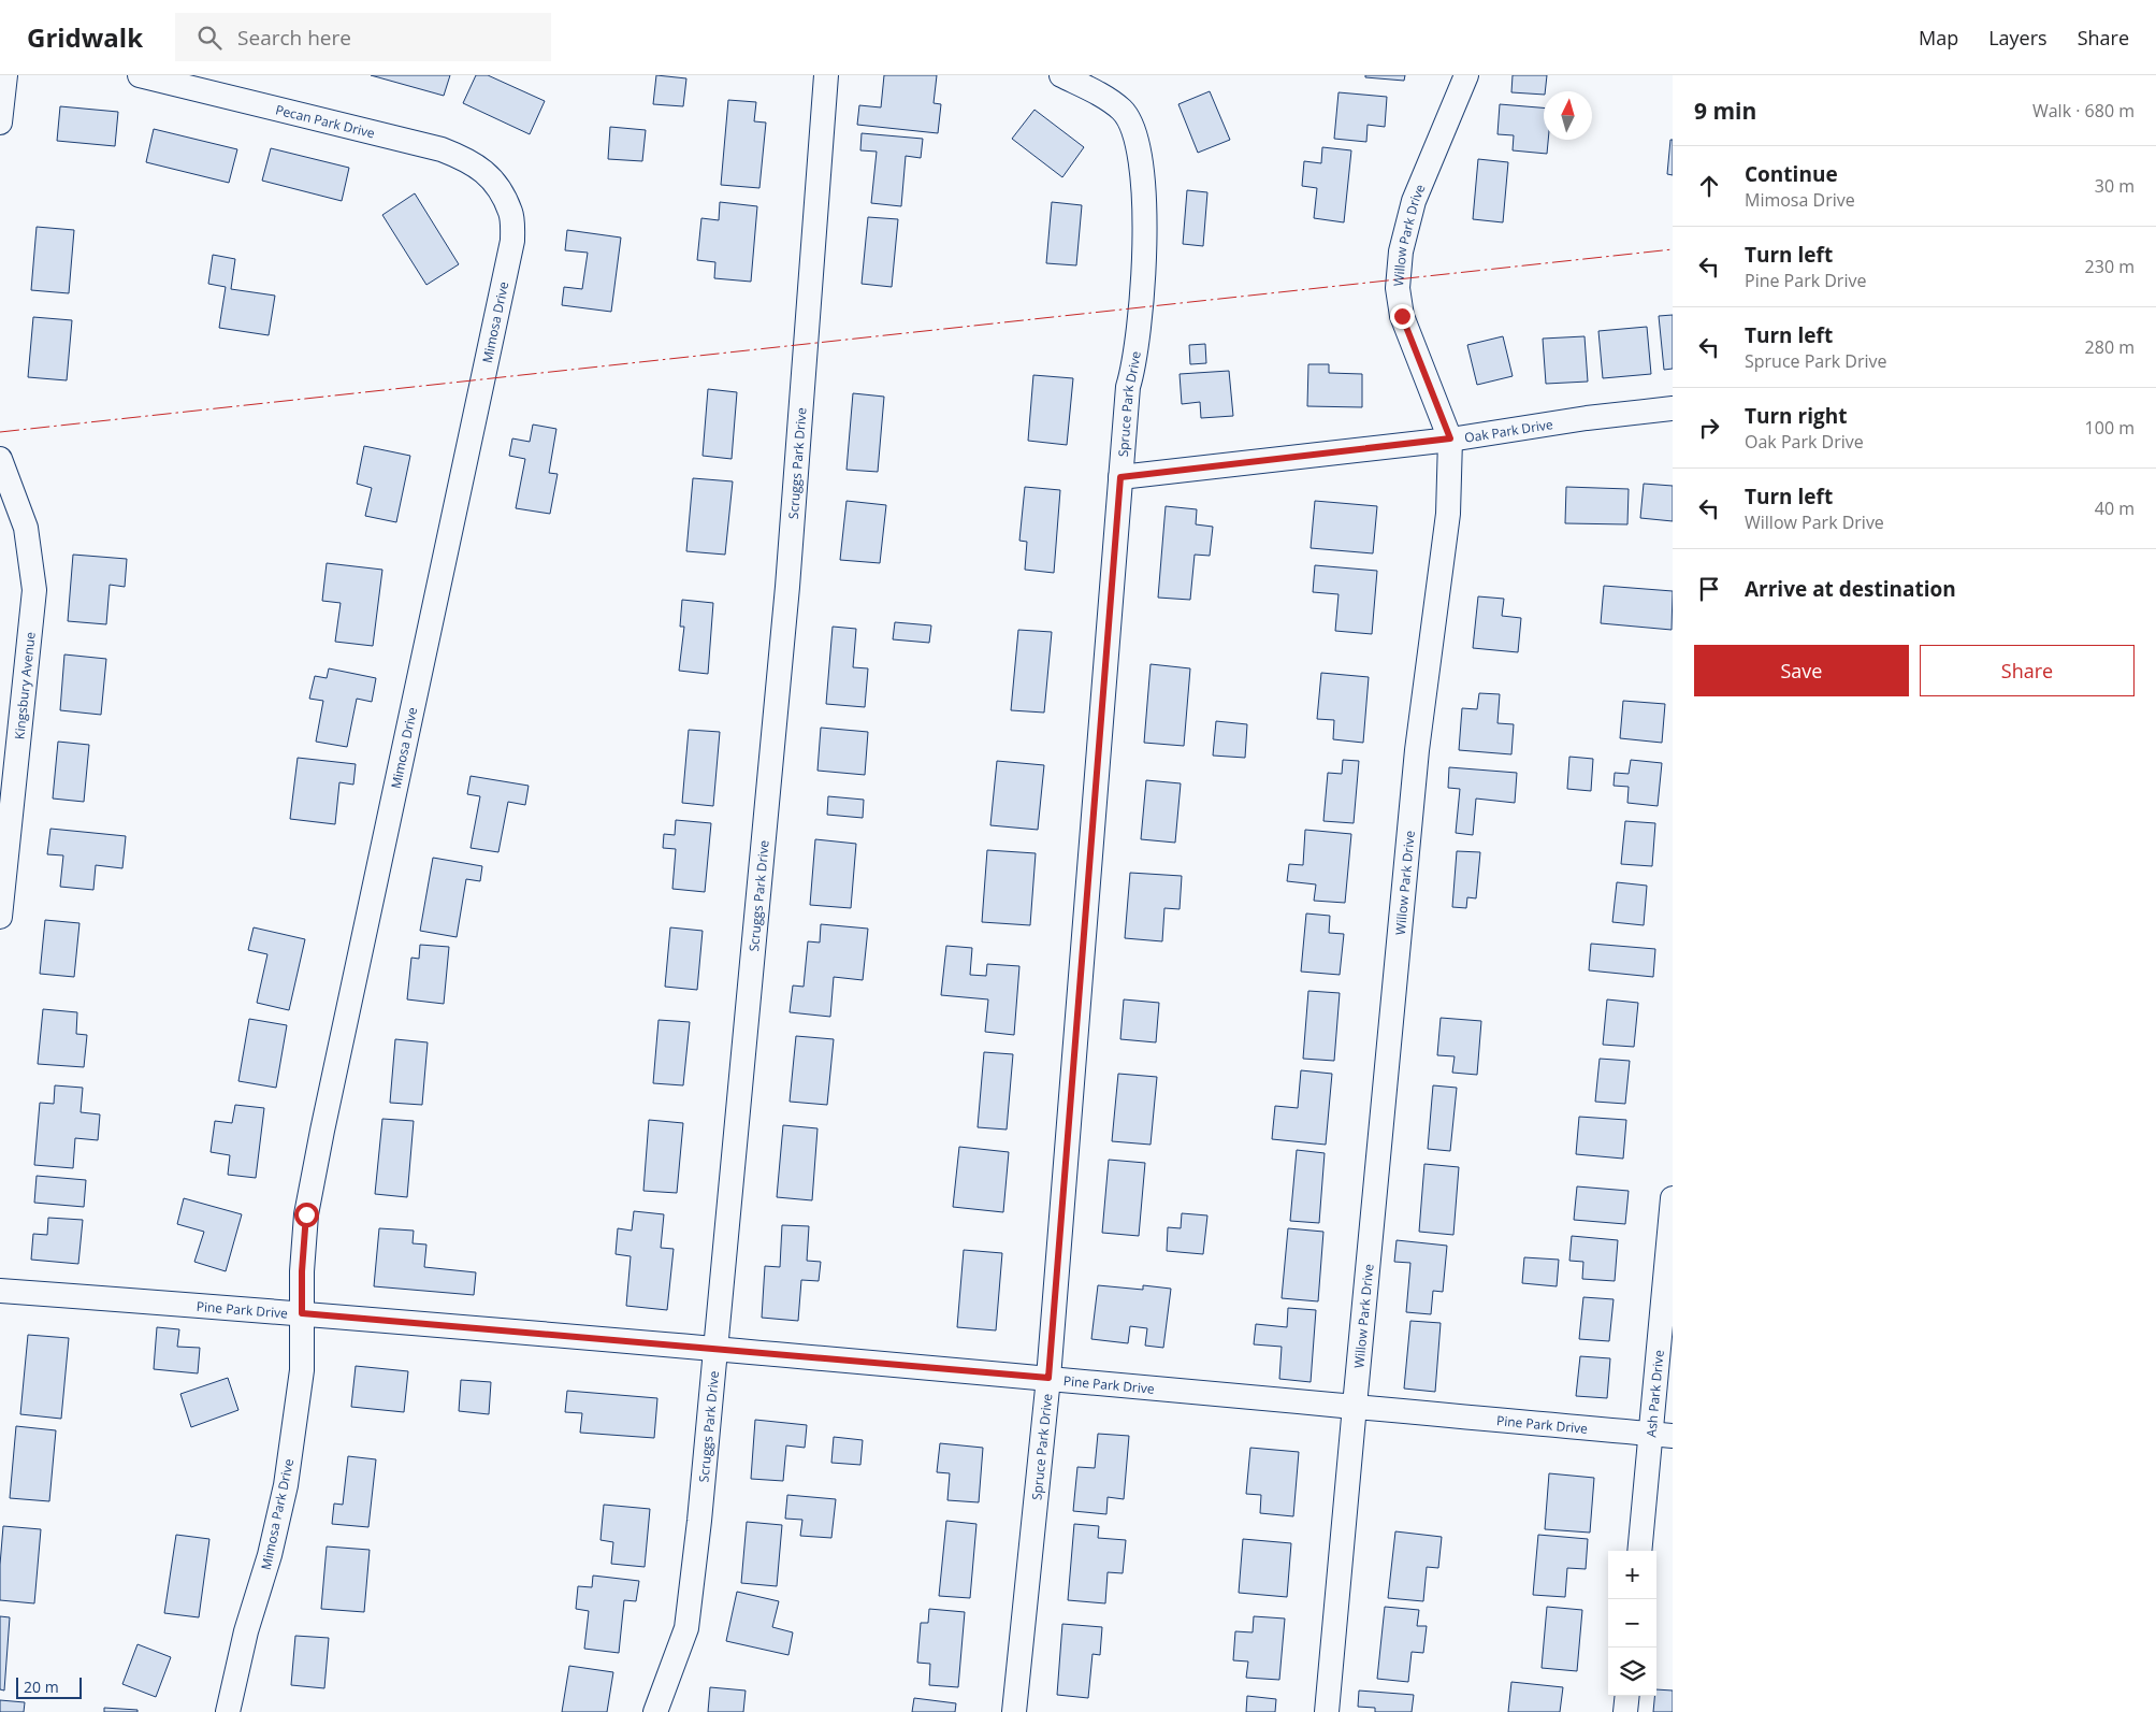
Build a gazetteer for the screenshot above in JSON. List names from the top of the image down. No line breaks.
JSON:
{"streets":{"street":["Pecan Park Drive","Willow Park Drive","Mimosa Drive","Spruce Park Drive","Oak Park Drive","Scruggs Park Drive","Kingsbury Avenue","Pine Park Drive","Ash Park Drive","Mimosa Park Drive"]},"crossings":[["Pecan Park Drive","Mimosa Drive"],["Willow Park Drive","Oak Park Drive"],["Willow Park Drive","Pine Park Drive"],["Mimosa Drive","Pine Park Drive"],["Mimosa Drive","Mimosa Park Drive"],["Spruce Park Drive","Oak Park Drive"],["Spruce Park Drive","Pine Park Drive"],["Scruggs Park Drive","Pine Park Drive"],["Pine Park Drive","Ash Park Drive"],["Pine Park Drive","Mimosa Park Drive"]],"scale_bar":"20 m","north":"top","page":{"header":"Gridwalk","search":"Search here","nav":["Map","Layers","Share"],"heading":["9 min","Walk · 680 m"],"list":[["Continue","Mimosa Drive","30 m"],["Turn left","Pine Park Drive","230 m"],["Turn left","Spruce Park Drive","280 m"],["Turn right","Oak Park Drive","100 m"],["Turn left","Willow Park Drive","40 m"],"Arrive at destination"],"buttons":["Save","Share"],"map_buttons":["+","−"],"scale":"20 m"}}
